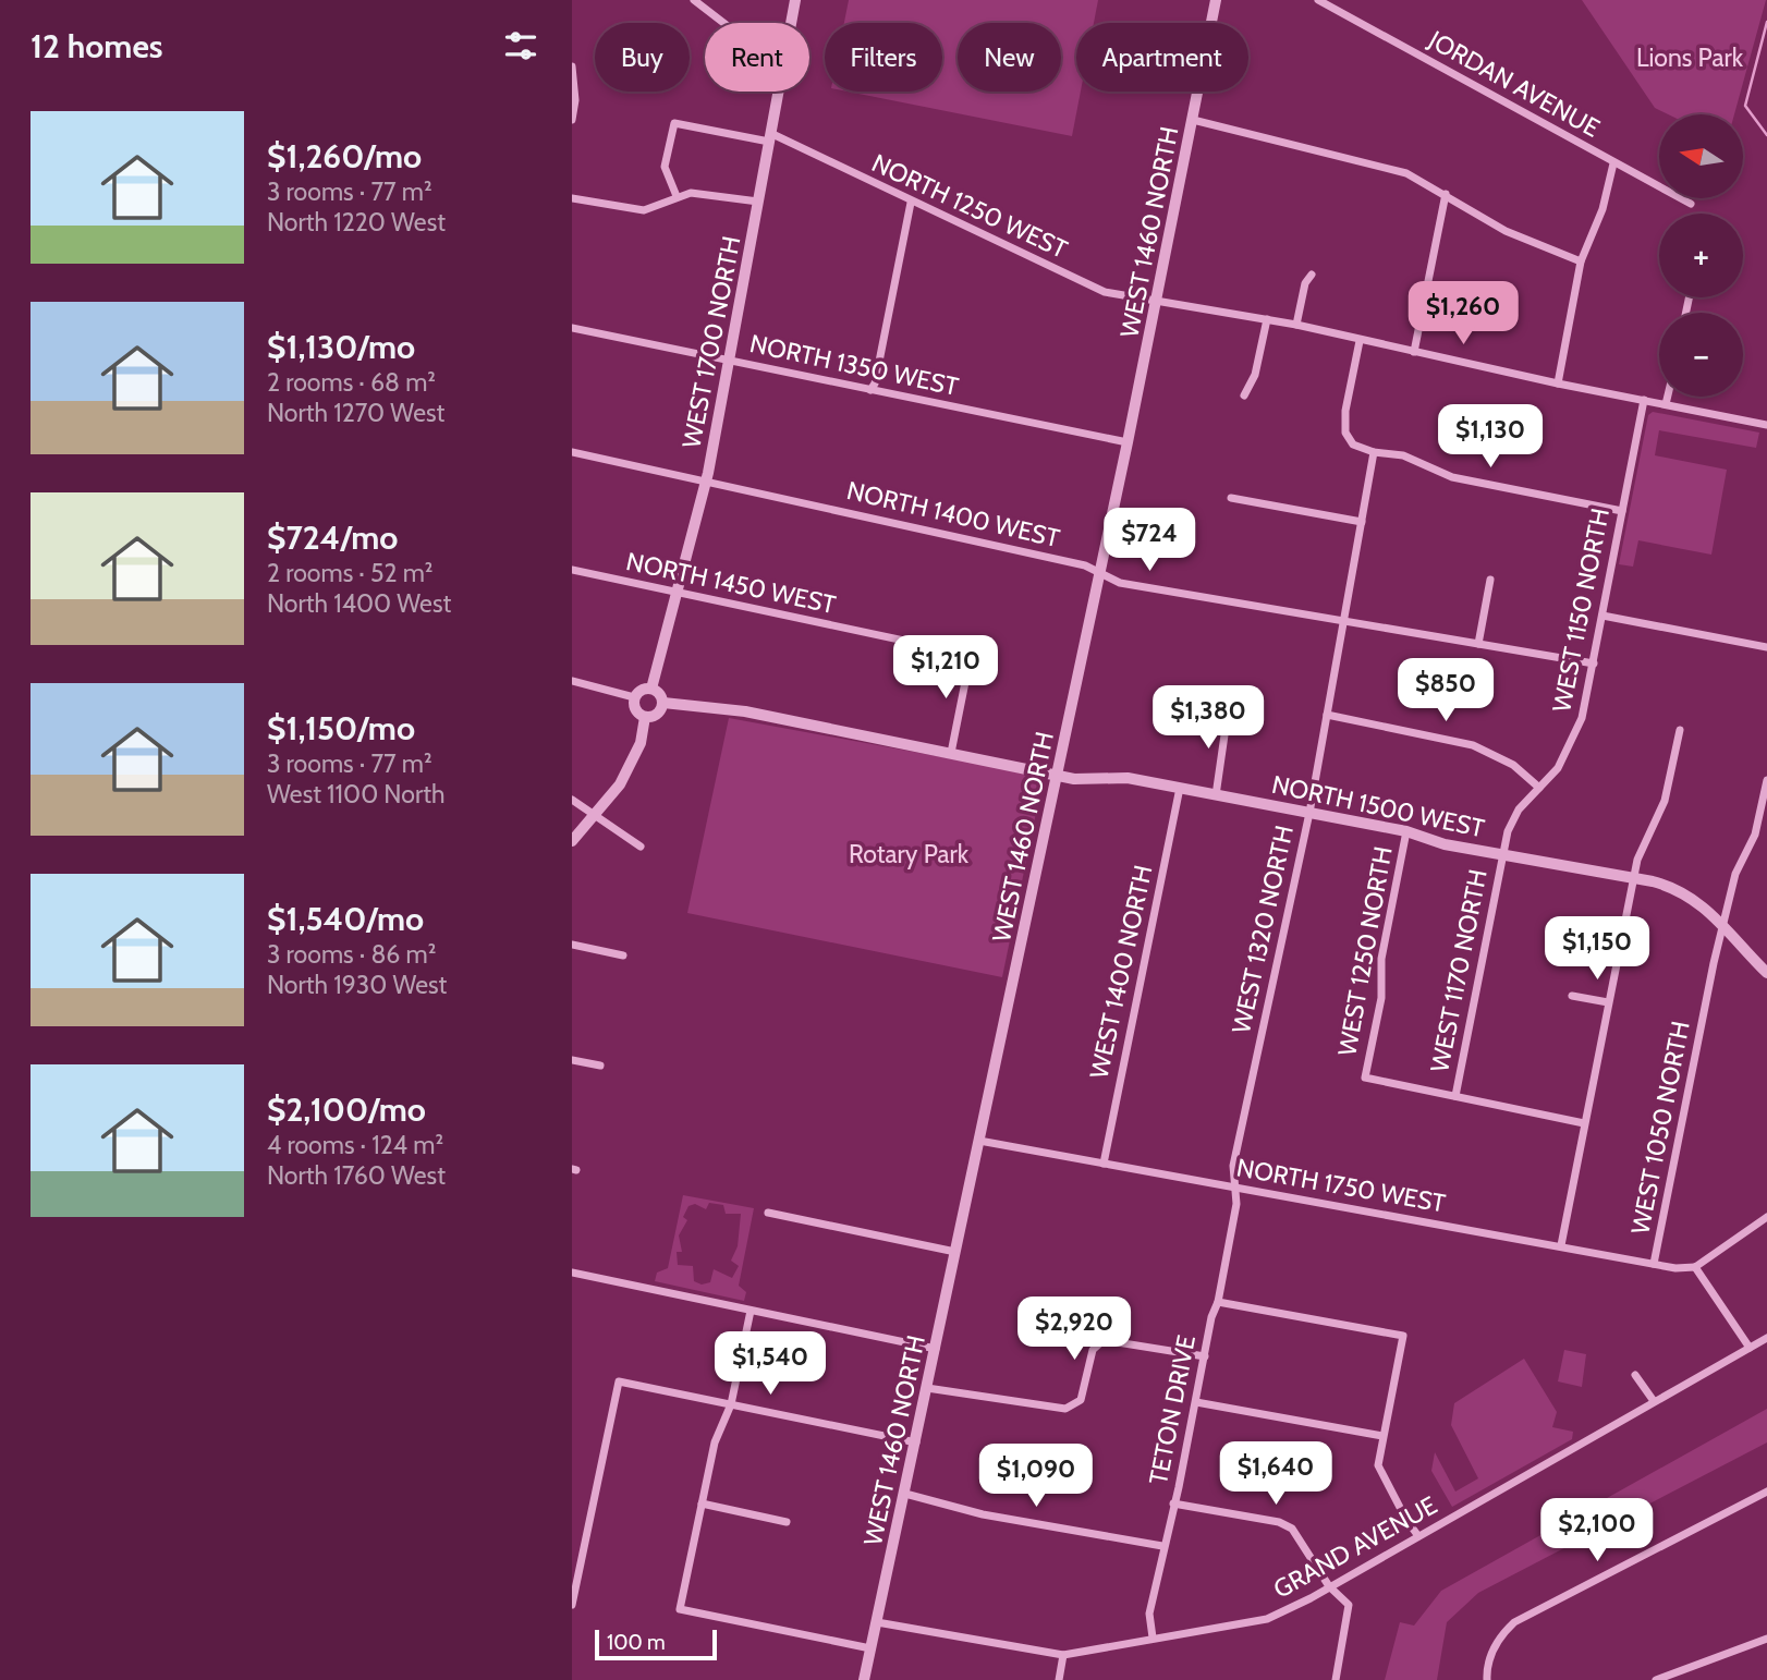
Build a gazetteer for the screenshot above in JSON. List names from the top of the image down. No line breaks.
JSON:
{"streets":{"street":["JORDAN AVENUE","NORTH 1250 WEST","WEST 1460 NORTH","WEST 1700 NORTH","NORTH 1350 WEST","NORTH 1400 WEST","NORTH 1450 WEST","WEST 1150 NORTH","NORTH 1500 WEST","WEST 1320 NORTH","WEST 1250 NORTH","WEST 1170 NORTH","WEST 1400 NORTH","WEST 1050 NORTH","NORTH 1750 WEST","TETON DRIVE","GRAND AVENUE"]},"crossings":[["NORTH 1250 WEST","WEST 1460 NORTH"],["NORTH 1250 WEST","WEST 1700 NORTH"],["NORTH 1250 WEST","WEST 1150 NORTH"],["WEST 1460 NORTH","NORTH 1350 WEST"],["WEST 1460 NORTH","NORTH 1400 WEST"],["WEST 1460 NORTH","NORTH 1500 WEST"],["WEST 1460 NORTH","NORTH 1750 WEST"],["WEST 1460 NORTH","GRAND AVENUE"],["WEST 1700 NORTH","NORTH 1350 WEST"],["WEST 1700 NORTH","NORTH 1400 WEST"],["WEST 1700 NORTH","NORTH 1450 WEST"],["WEST 1700 NORTH","NORTH 1500 WEST"],["NORTH 1400 WEST","WEST 1150 NORTH"],["NORTH 1400 WEST","WEST 1320 NORTH"],["NORTH 1450 WEST","NORTH 1500 WEST"],["WEST 1150 NORTH","NORTH 1500 WEST"],["WEST 1150 NORTH","WEST 1170 NORTH"],["NORTH 1500 WEST","WEST 1320 NORTH"],["NORTH 1500 WEST","WEST 1250 NORTH"],["NORTH 1500 WEST","WEST 1170 NORTH"],["NORTH 1500 WEST","WEST 1400 NORTH"],["NORTH 1500 WEST","WEST 1050 NORTH"],["WEST 1320 NORTH","NORTH 1750 WEST"],["WEST 1320 NORTH","TETON DRIVE"],["WEST 1250 NORTH","WEST 1170 NORTH"],["WEST 1400 NORTH","NORTH 1750 WEST"],["WEST 1050 NORTH","NORTH 1750 WEST"],["NORTH 1750 WEST","TETON DRIVE"],["TETON DRIVE","GRAND AVENUE"]],"parks":["Lions Park","Rotary Park"],"scale_bar":"100 m","north":"left","page":{"heading":"12 homes","chip":["Buy","Rent","Filters","New","Apartment"],"list":[{"name":"$1,260/mo","note":"3 rooms · 77 m² · North 1220 West"},{"name":"$1,130/mo","note":"2 rooms · 68 m² · North 1270 West"},{"name":"$724/mo","note":"2 rooms · 52 m² · North 1400 West"},{"name":"$1,150/mo","note":"3 rooms · 77 m² · West 1100 North"},{"name":"$1,540/mo","note":"3 rooms · 86 m² · North 1930 West"},{"name":"$2,100/mo","note":"4 rooms · 124 m² · North 1760 West"}],"map_buttons":["+","−"],"price":["$1,260","$1,130","$724","$1,210","$850","$1,380","$1,150","$2,920","$1,540","$1,640","$1,090","$2,100"],"scale":"100 m"}}
